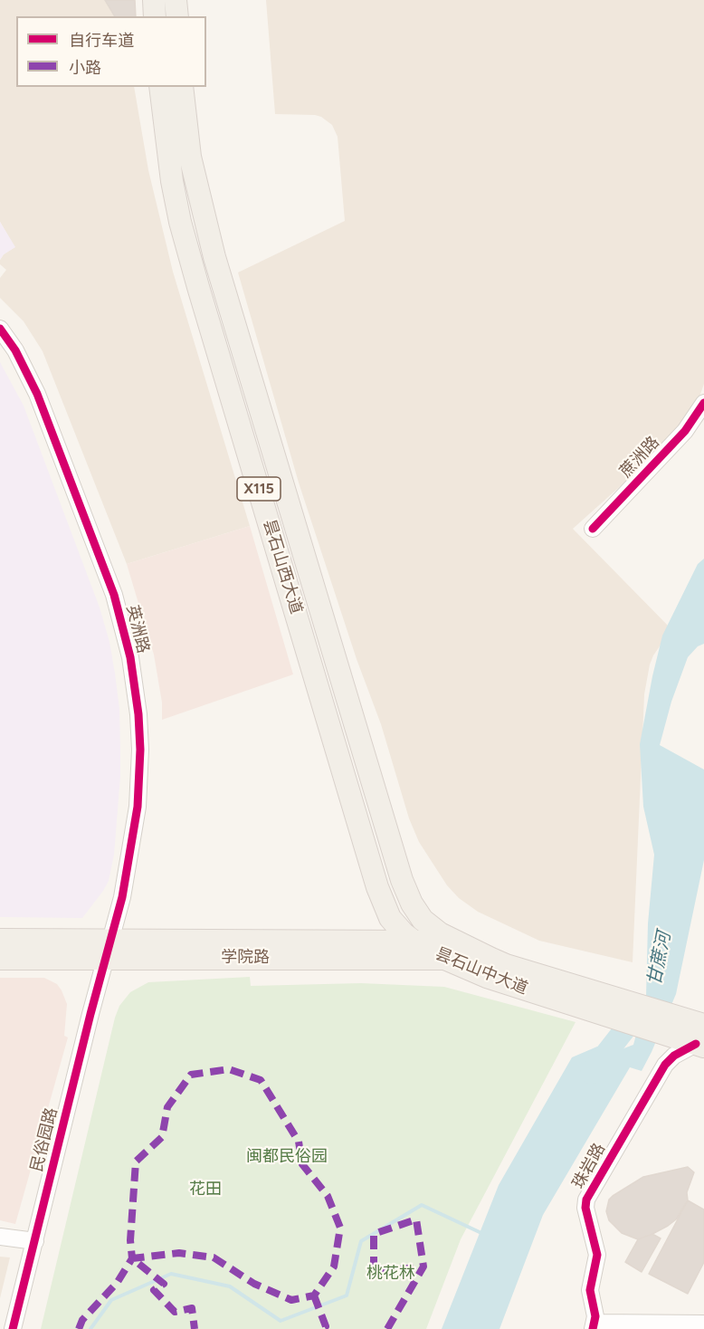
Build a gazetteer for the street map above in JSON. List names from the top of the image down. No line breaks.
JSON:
{"streets":{"main road":["X115","昙石山西大道","学院路","昙石山中大道"],"street":["蔗洲路","英洲路","民俗园路","珠岩路"]},"crossings":[["X115","昙石山中大道"],["X115","珠岩路"],["昙石山西大道","昙石山中大道"],["英洲路","学院路"],["英洲路","民俗园路"],["学院路","昙石山中大道"],["学院路","民俗园路"]],"water":["甘蔗河"],"parks":["闽都民俗园","花田","桃花林"],"legend":["自行车道","小路"]}
